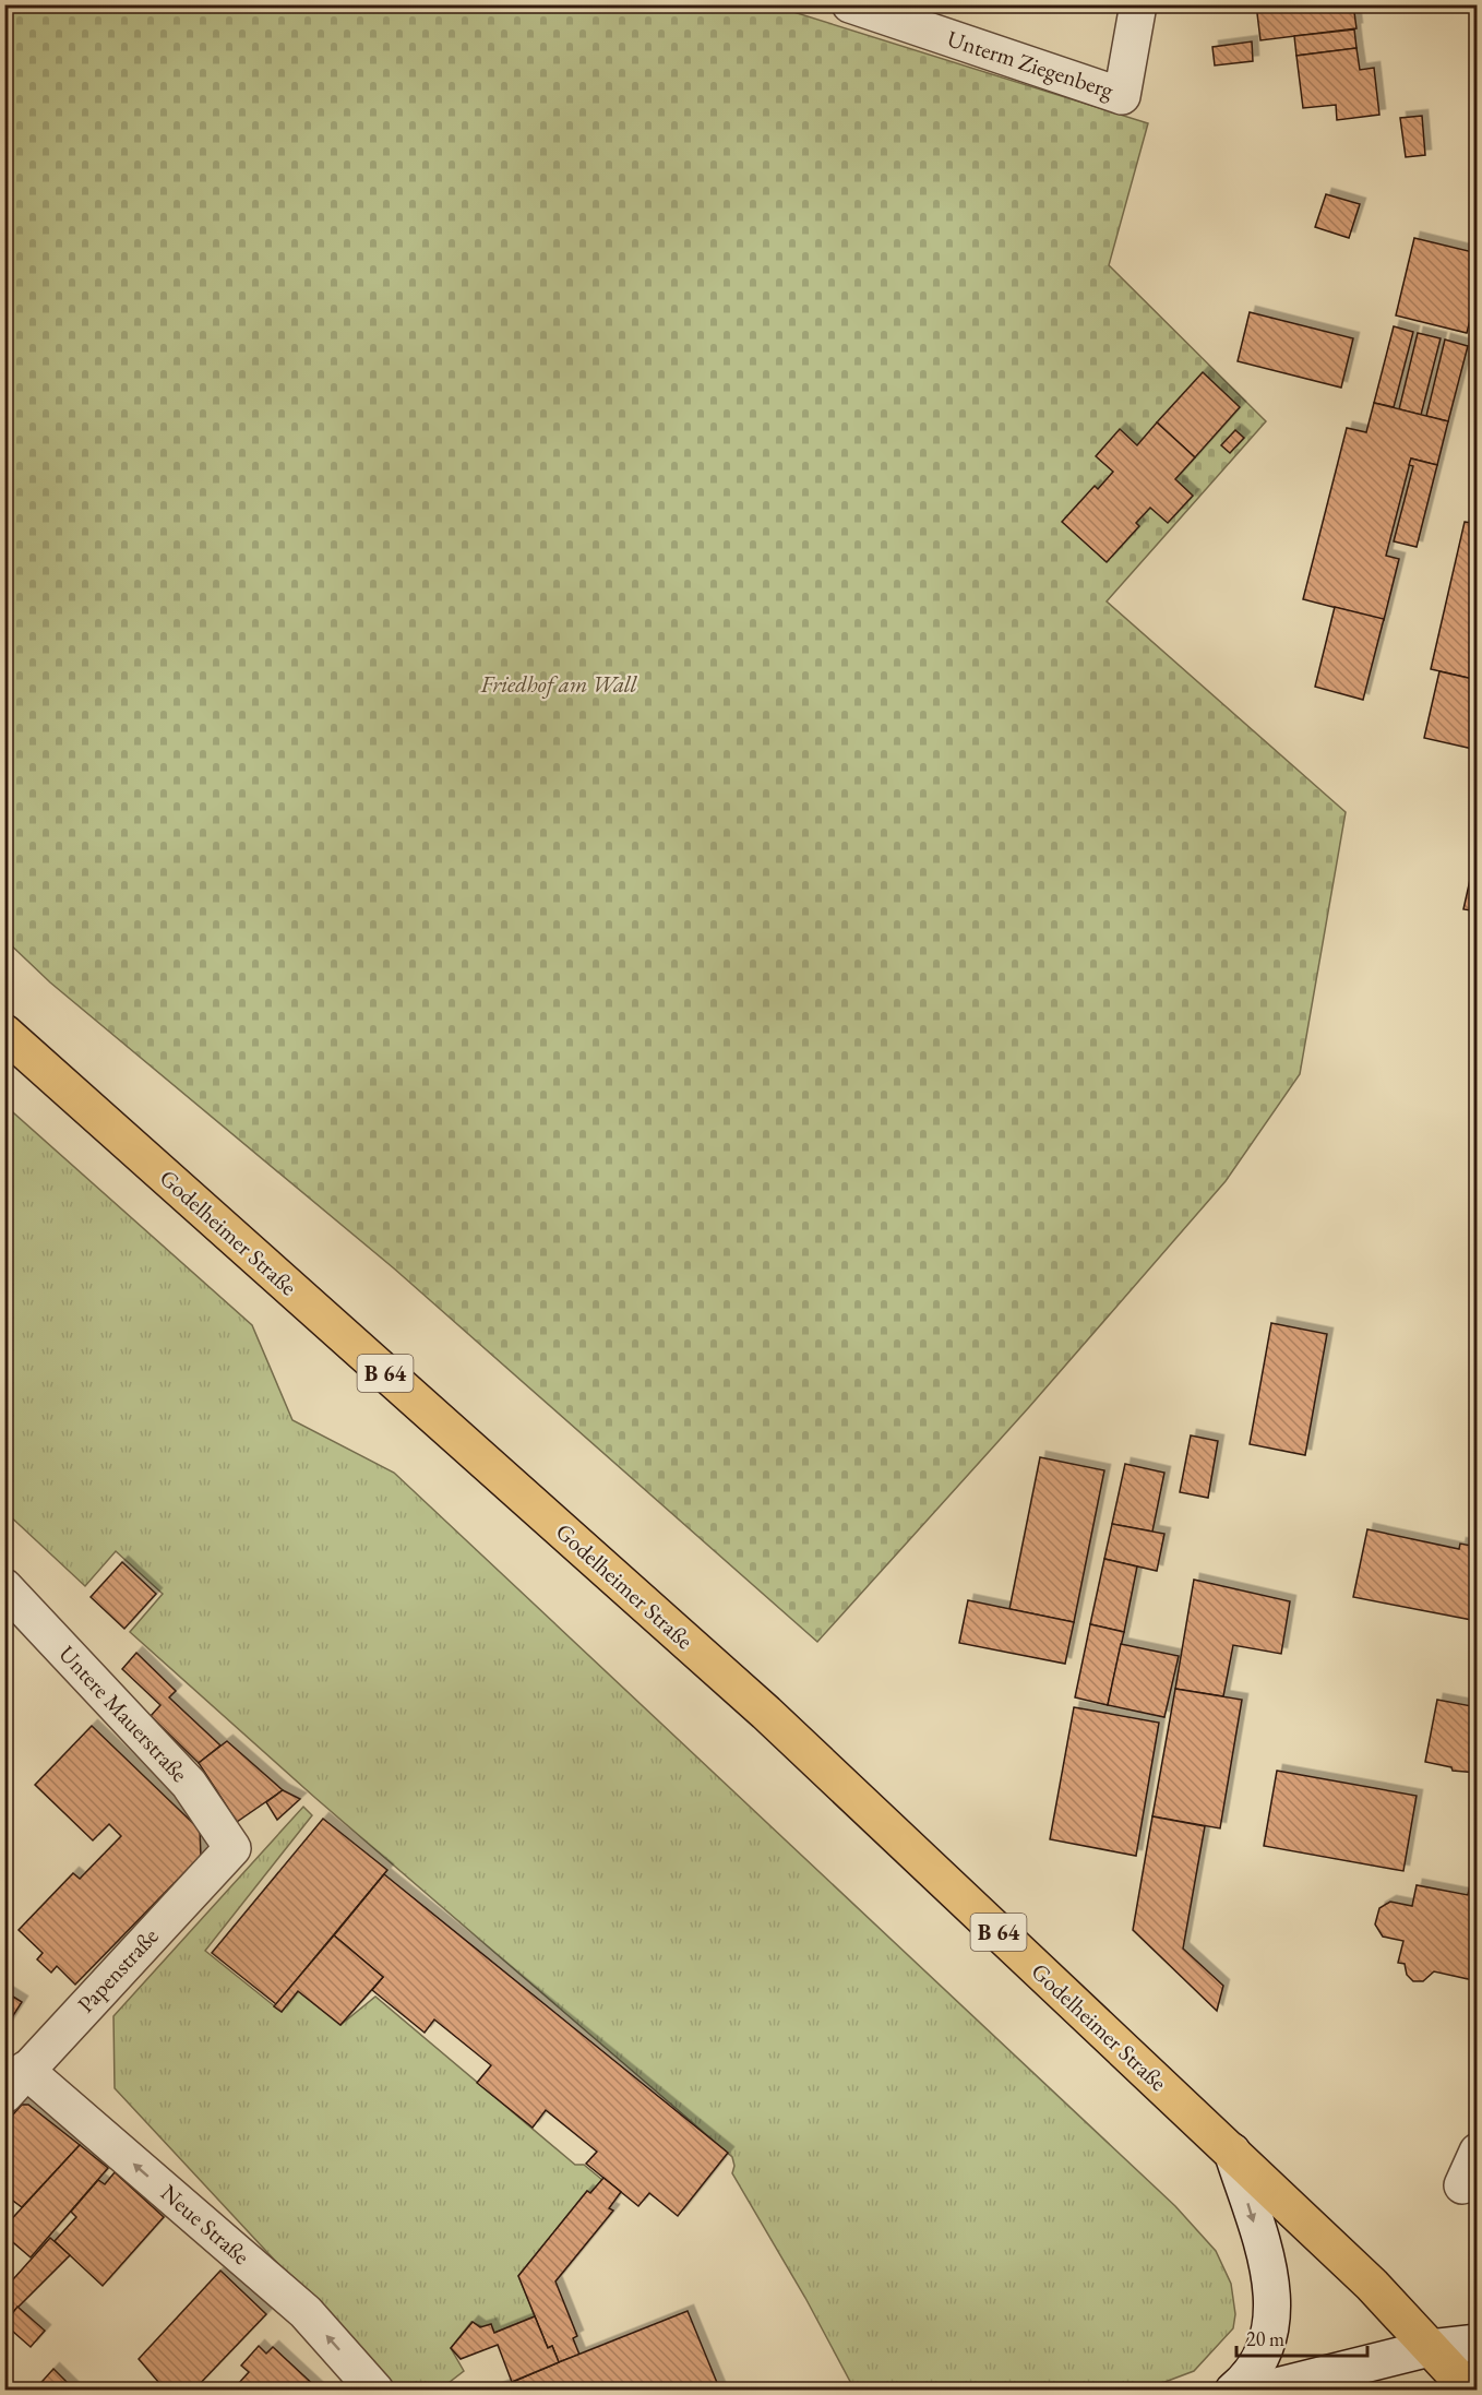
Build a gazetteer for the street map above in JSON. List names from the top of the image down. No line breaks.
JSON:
{"streets":{"main road":["Godelheimer Straße","B 64"],"street":["Unterm Ziegenberg","Untere Mauerstraße","Papenstraße","Neue Straße"]},"crossings":[["Untere Mauerstraße","Papenstraße"],["Papenstraße","Neue Straße"]],"one_way":["Neue Straße"],"parks":["Friedhof am Wall"],"scale_bar":"20 m"}
